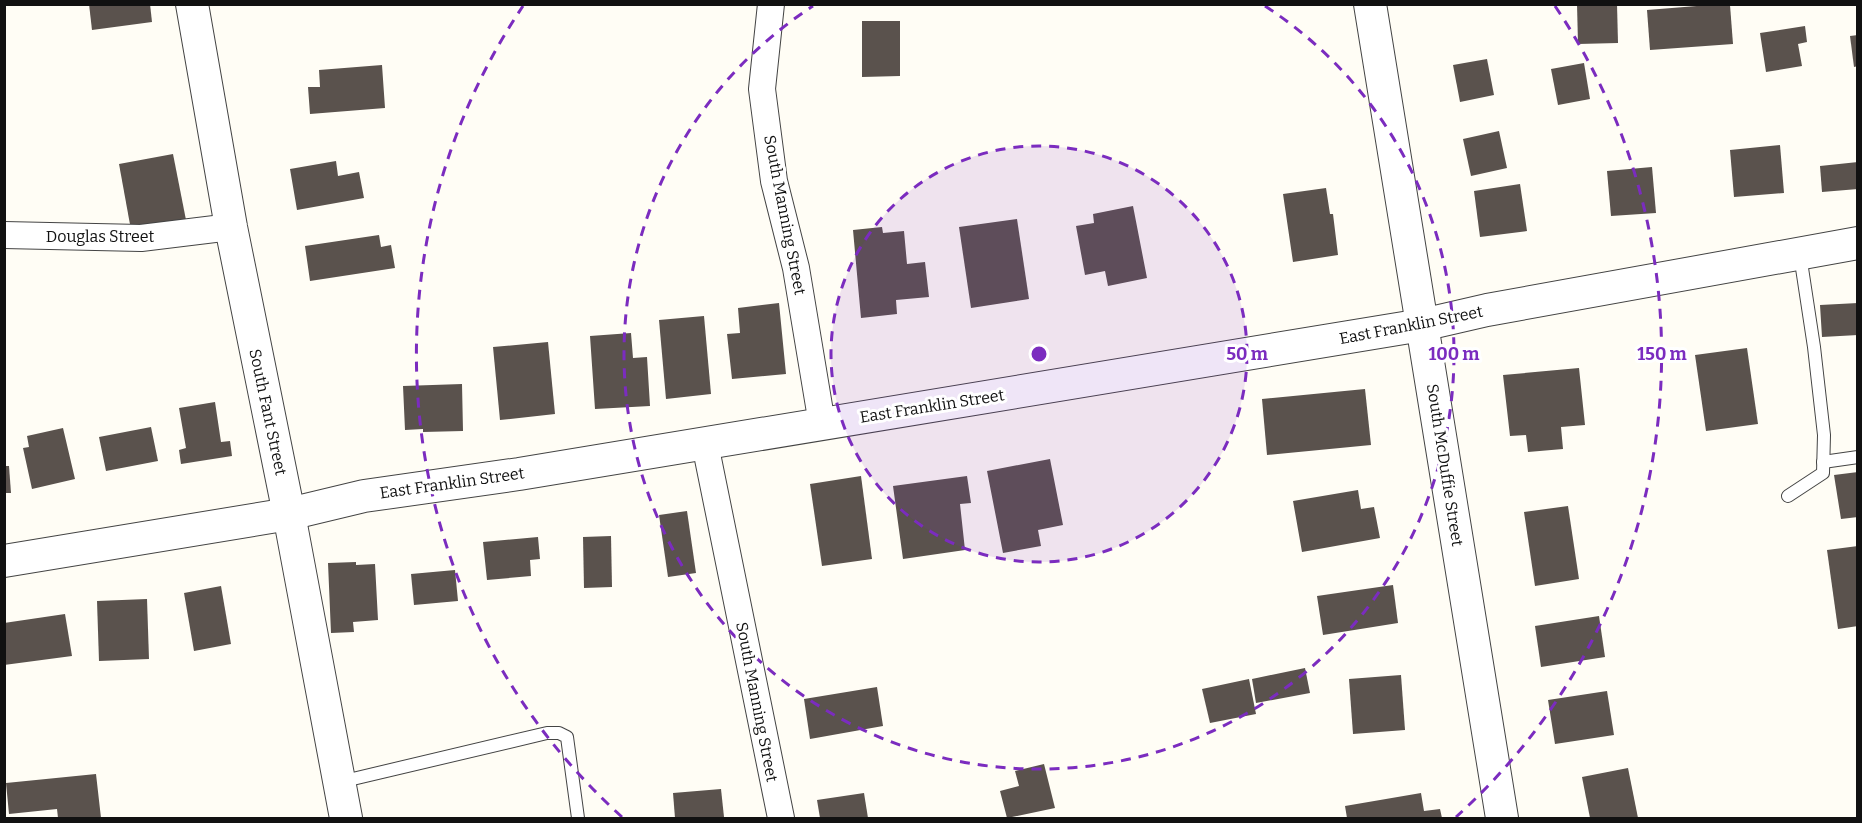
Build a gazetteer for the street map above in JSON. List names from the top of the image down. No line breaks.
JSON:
{"streets":{"street":["South Manning Street","Douglas Street","East Franklin Street","South Fant Street","South McDuffie Street"]},"crossings":[["South Manning Street","East Franklin Street"],["Douglas Street","South Fant Street"],["East Franklin Street","South Fant Street"],["East Franklin Street","South McDuffie Street"]],"rings":["50 m","100 m","150 m"]}
